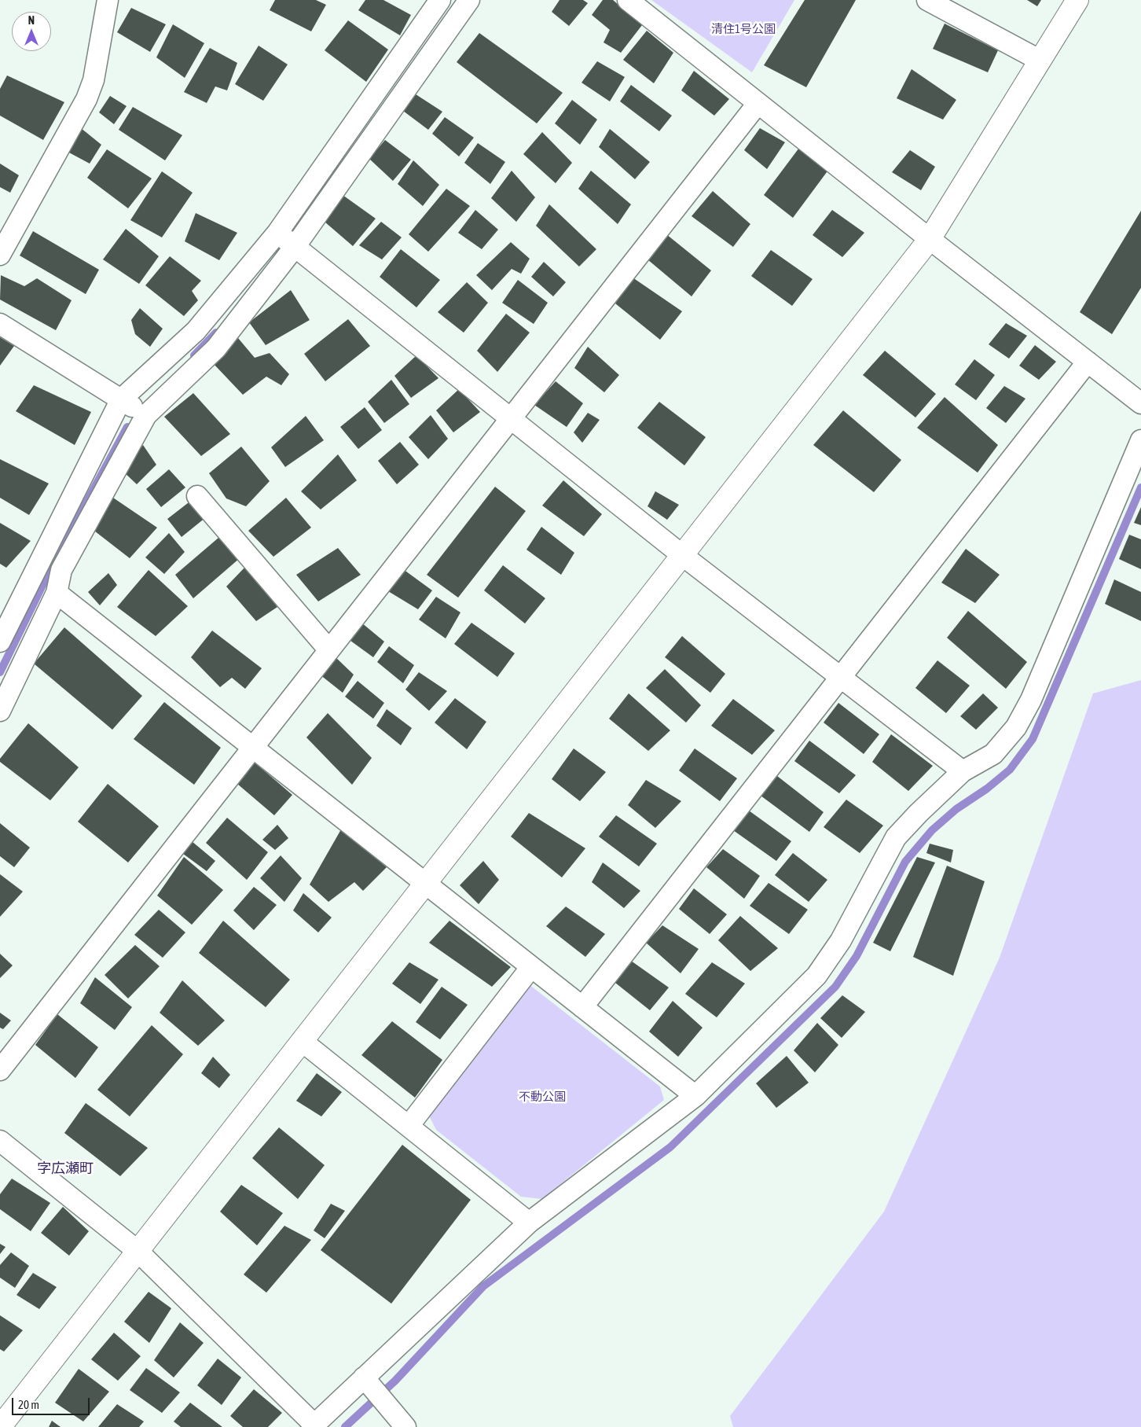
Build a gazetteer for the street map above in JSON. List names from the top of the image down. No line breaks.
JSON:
{"districts":["字広瀬町"],"parks":["清住1号公園","不動公園"],"scale_bar":"20 m","north":"top"}
